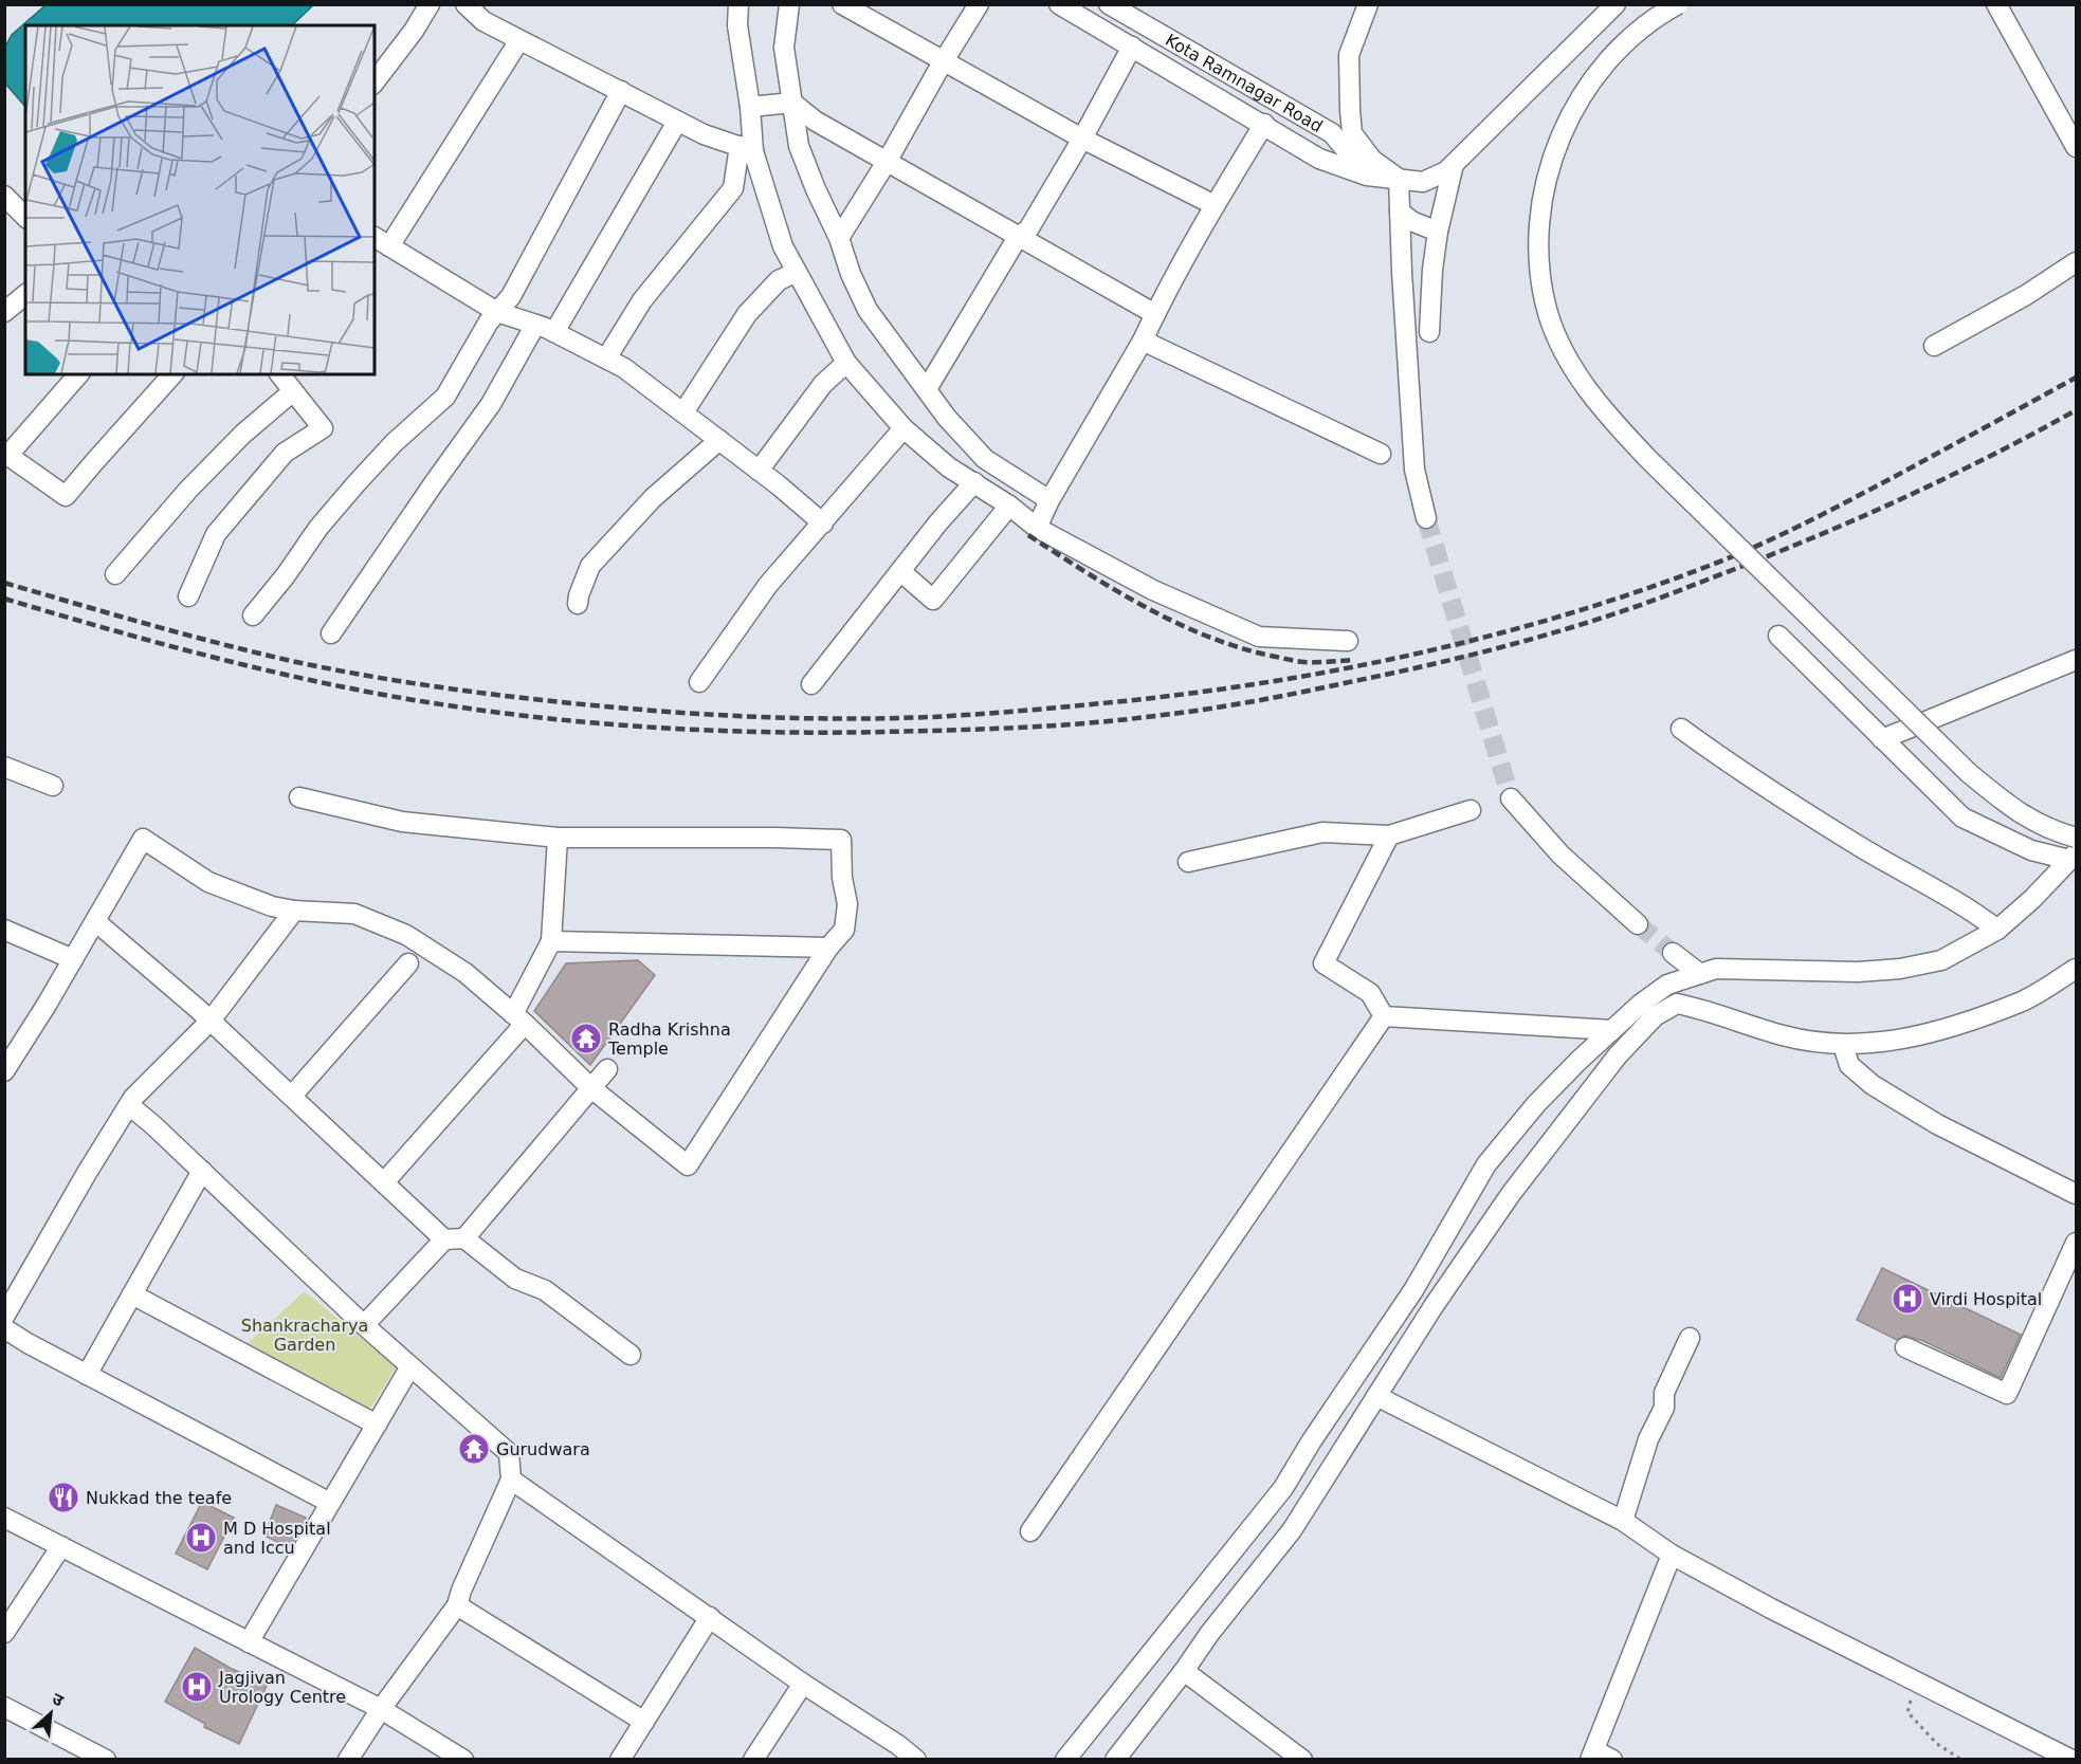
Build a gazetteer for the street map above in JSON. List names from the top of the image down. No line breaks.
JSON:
{"streets":{"street":["Kota Ramnagar Road"]},"parks":["Shankracharya Garden"],"places":{"temple":["Radha Krishna Temple","Gurudwara"],"hospital":["Virdi Hospital","M D Hospital and Iccu","Jagjivan Urology Centre"],"restaurant":["Nukkad the teafe"]},"north":"top right"}
